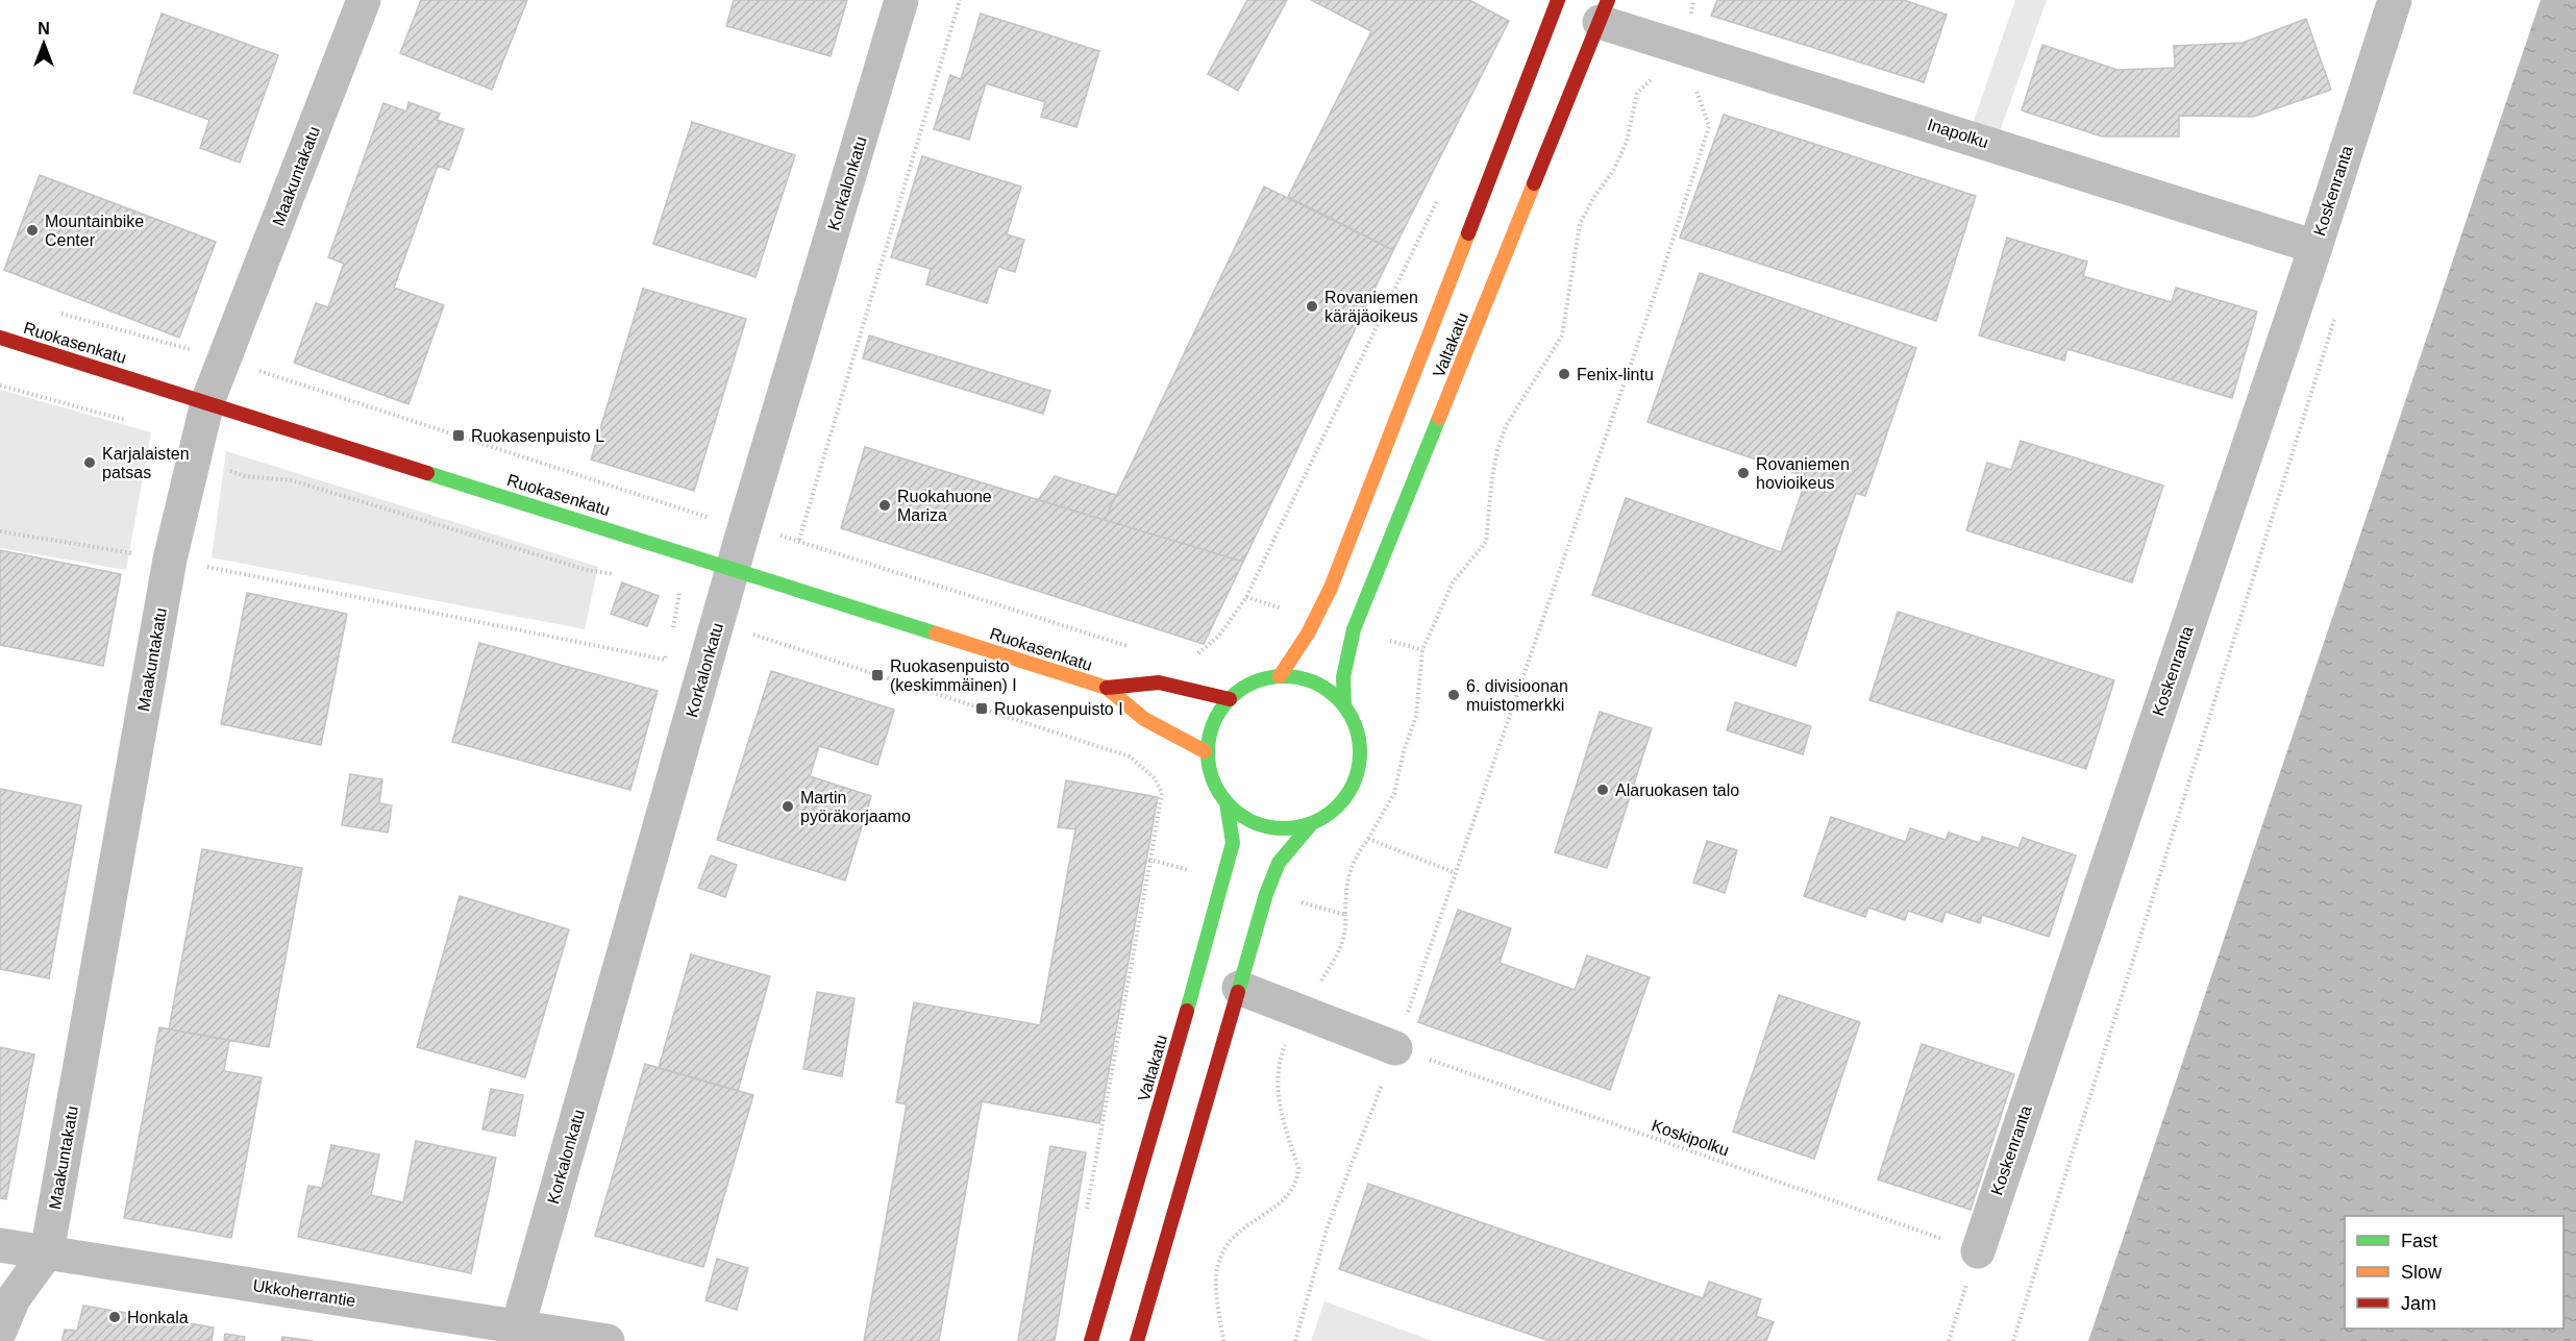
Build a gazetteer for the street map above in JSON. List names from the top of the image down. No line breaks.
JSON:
{"streets":{"street":["Inapolku","Maakuntakatu","Korkalonkatu","Koskenranta","Ruokasenkatu","Valtakatu","Ukkoherrantie"],"path":["Koskipolku"]},"crossings":[["Inapolku","Koskenranta"],["Inapolku","Valtakatu"],["Maakuntakatu","Ruokasenkatu"],["Maakuntakatu","Ukkoherrantie"],["Korkalonkatu","Ruokasenkatu"],["Korkalonkatu","Ukkoherrantie"],["Koskenranta","Koskipolku"],["Ruokasenkatu","Valtakatu"]],"places":{"other":["Mountainbike Center","Rovaniemen käräjäoikeus","Fenix-lintu","Karjalaisten patsas","Rovaniemen hovioikeus","Ruokahuone Mariza","6. divisioonan muistomerkki","Alaruokasen talo","Martin pyöräkorjaamo","Honkala"],"transit":["Ruokasenpuisto L","Ruokasenpuisto (keskimmäinen) I","Ruokasenpuisto I"]},"legend":["Fast","Slow","Jam"],"north":"top"}
